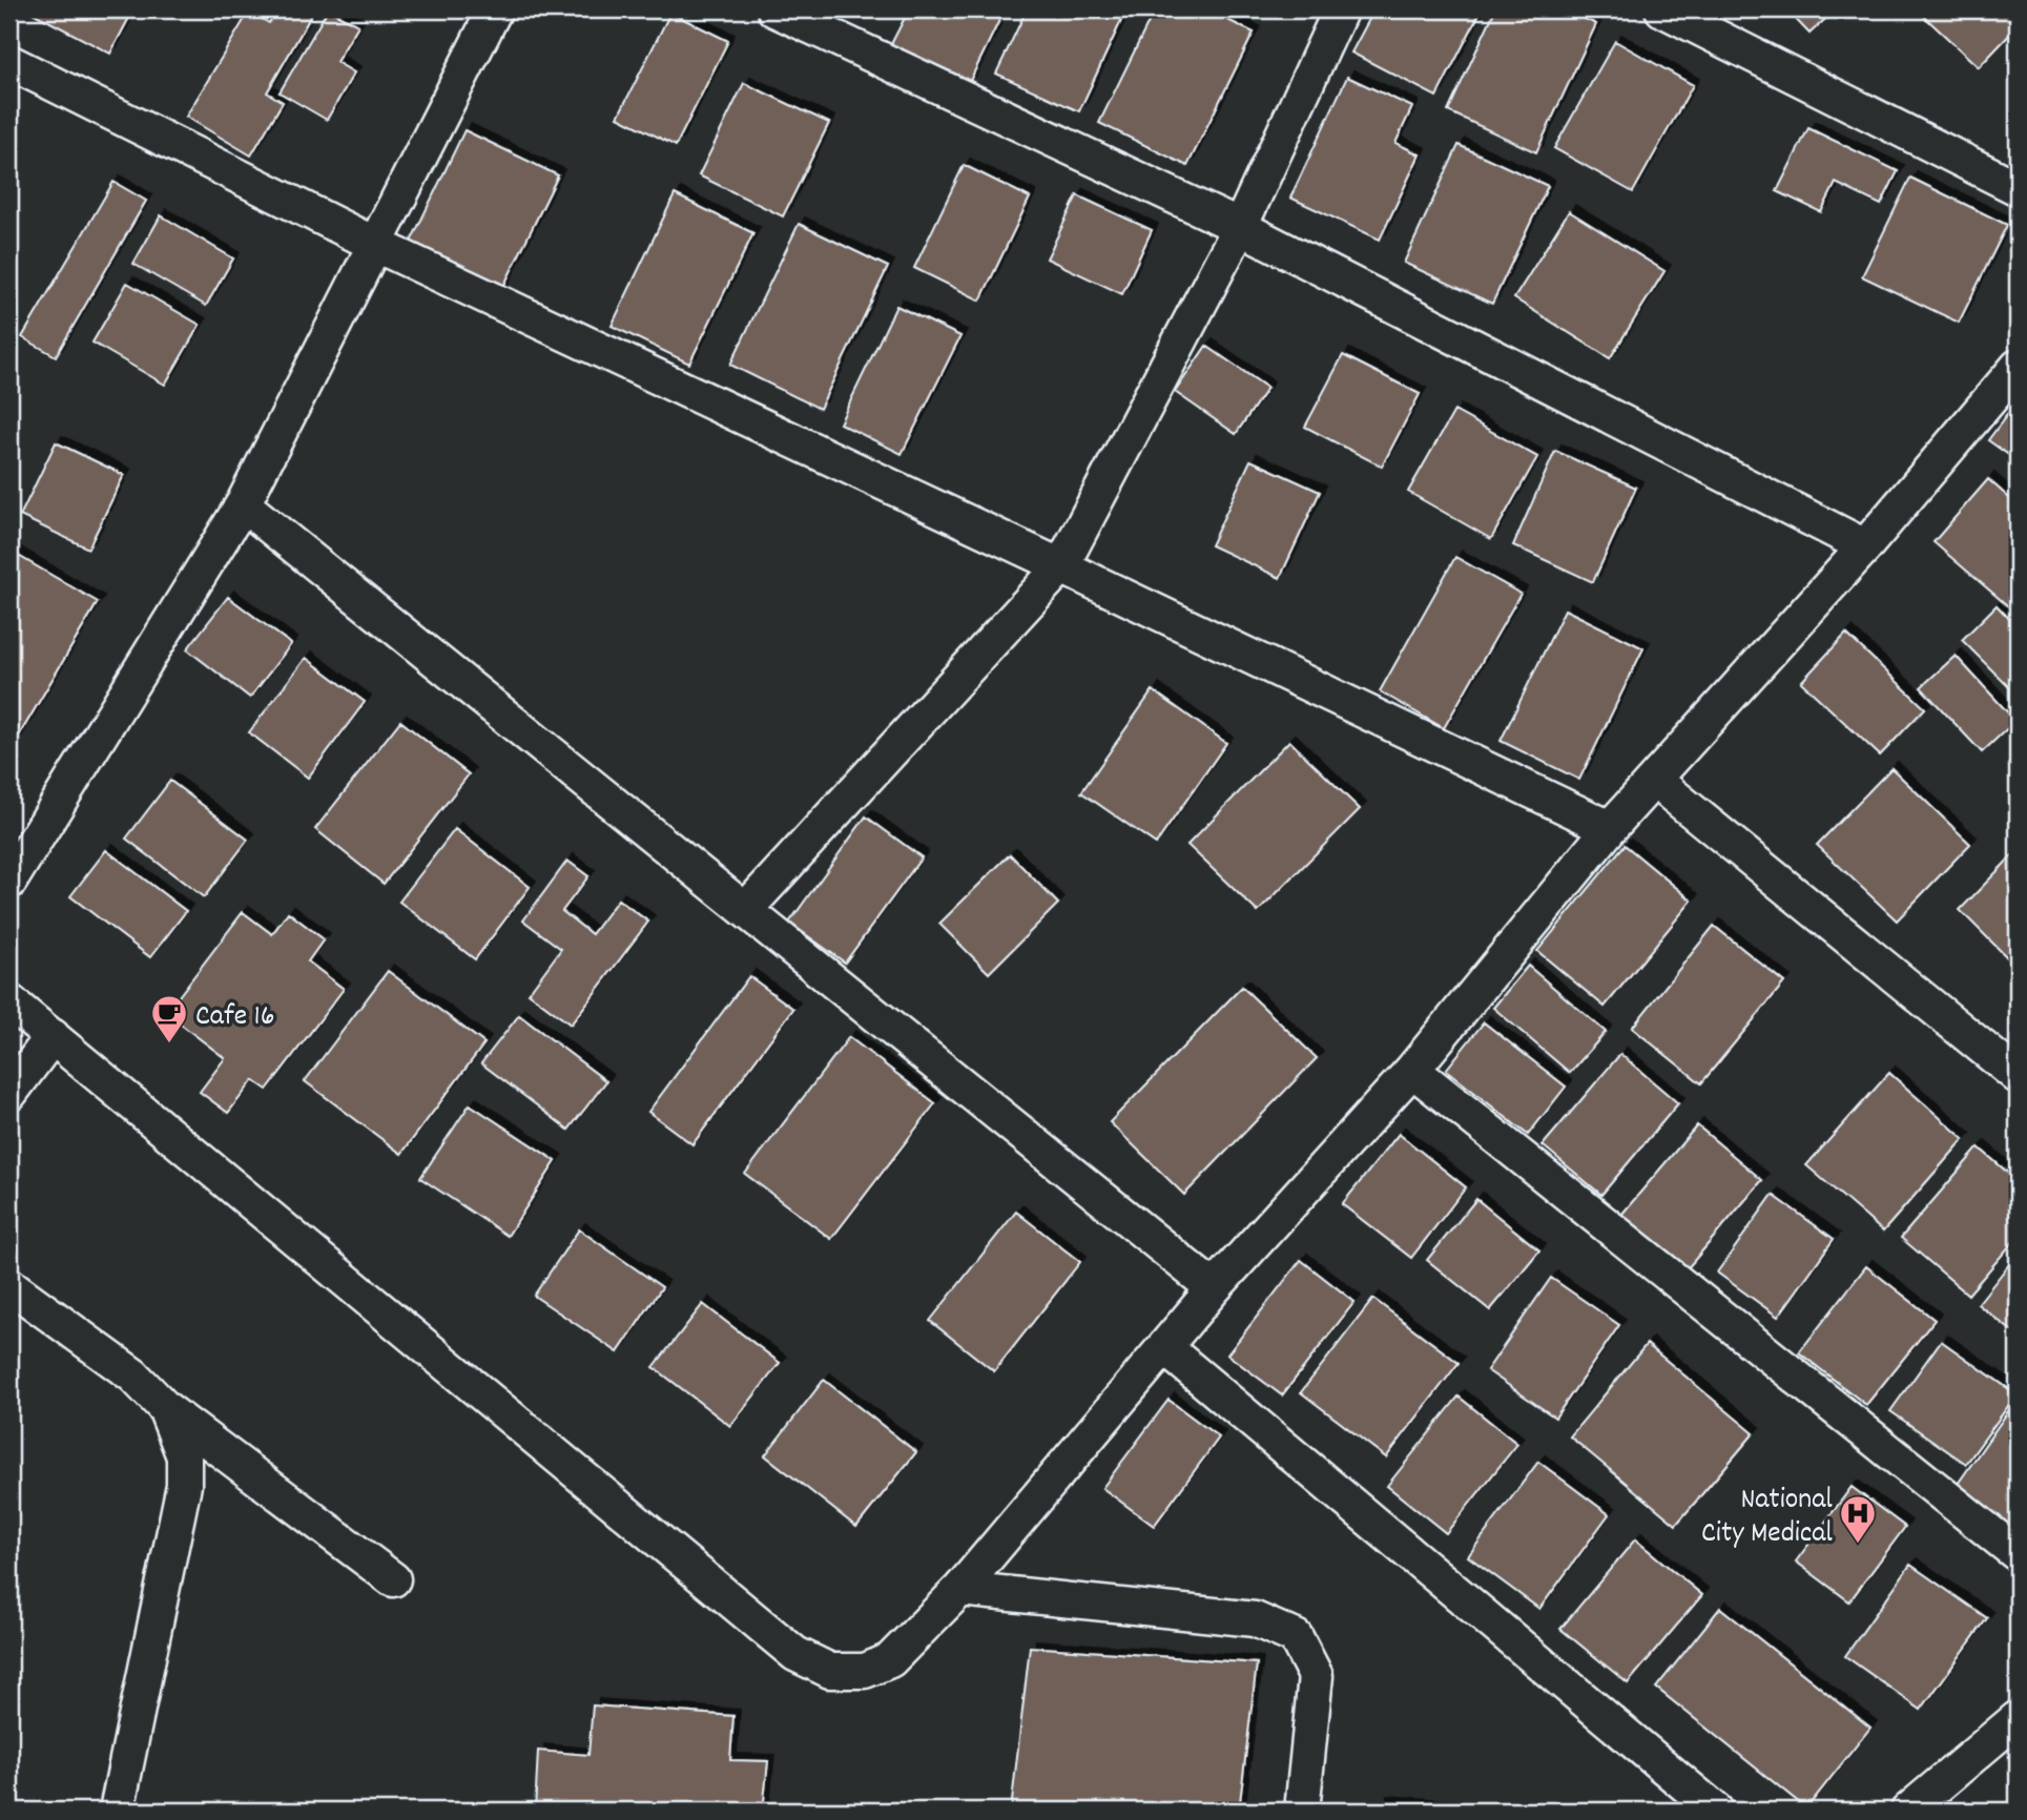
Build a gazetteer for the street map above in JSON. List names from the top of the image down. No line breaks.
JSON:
{"places":{"cafe":["Cafe 16"],"hospital":["National City Medical"]}}
